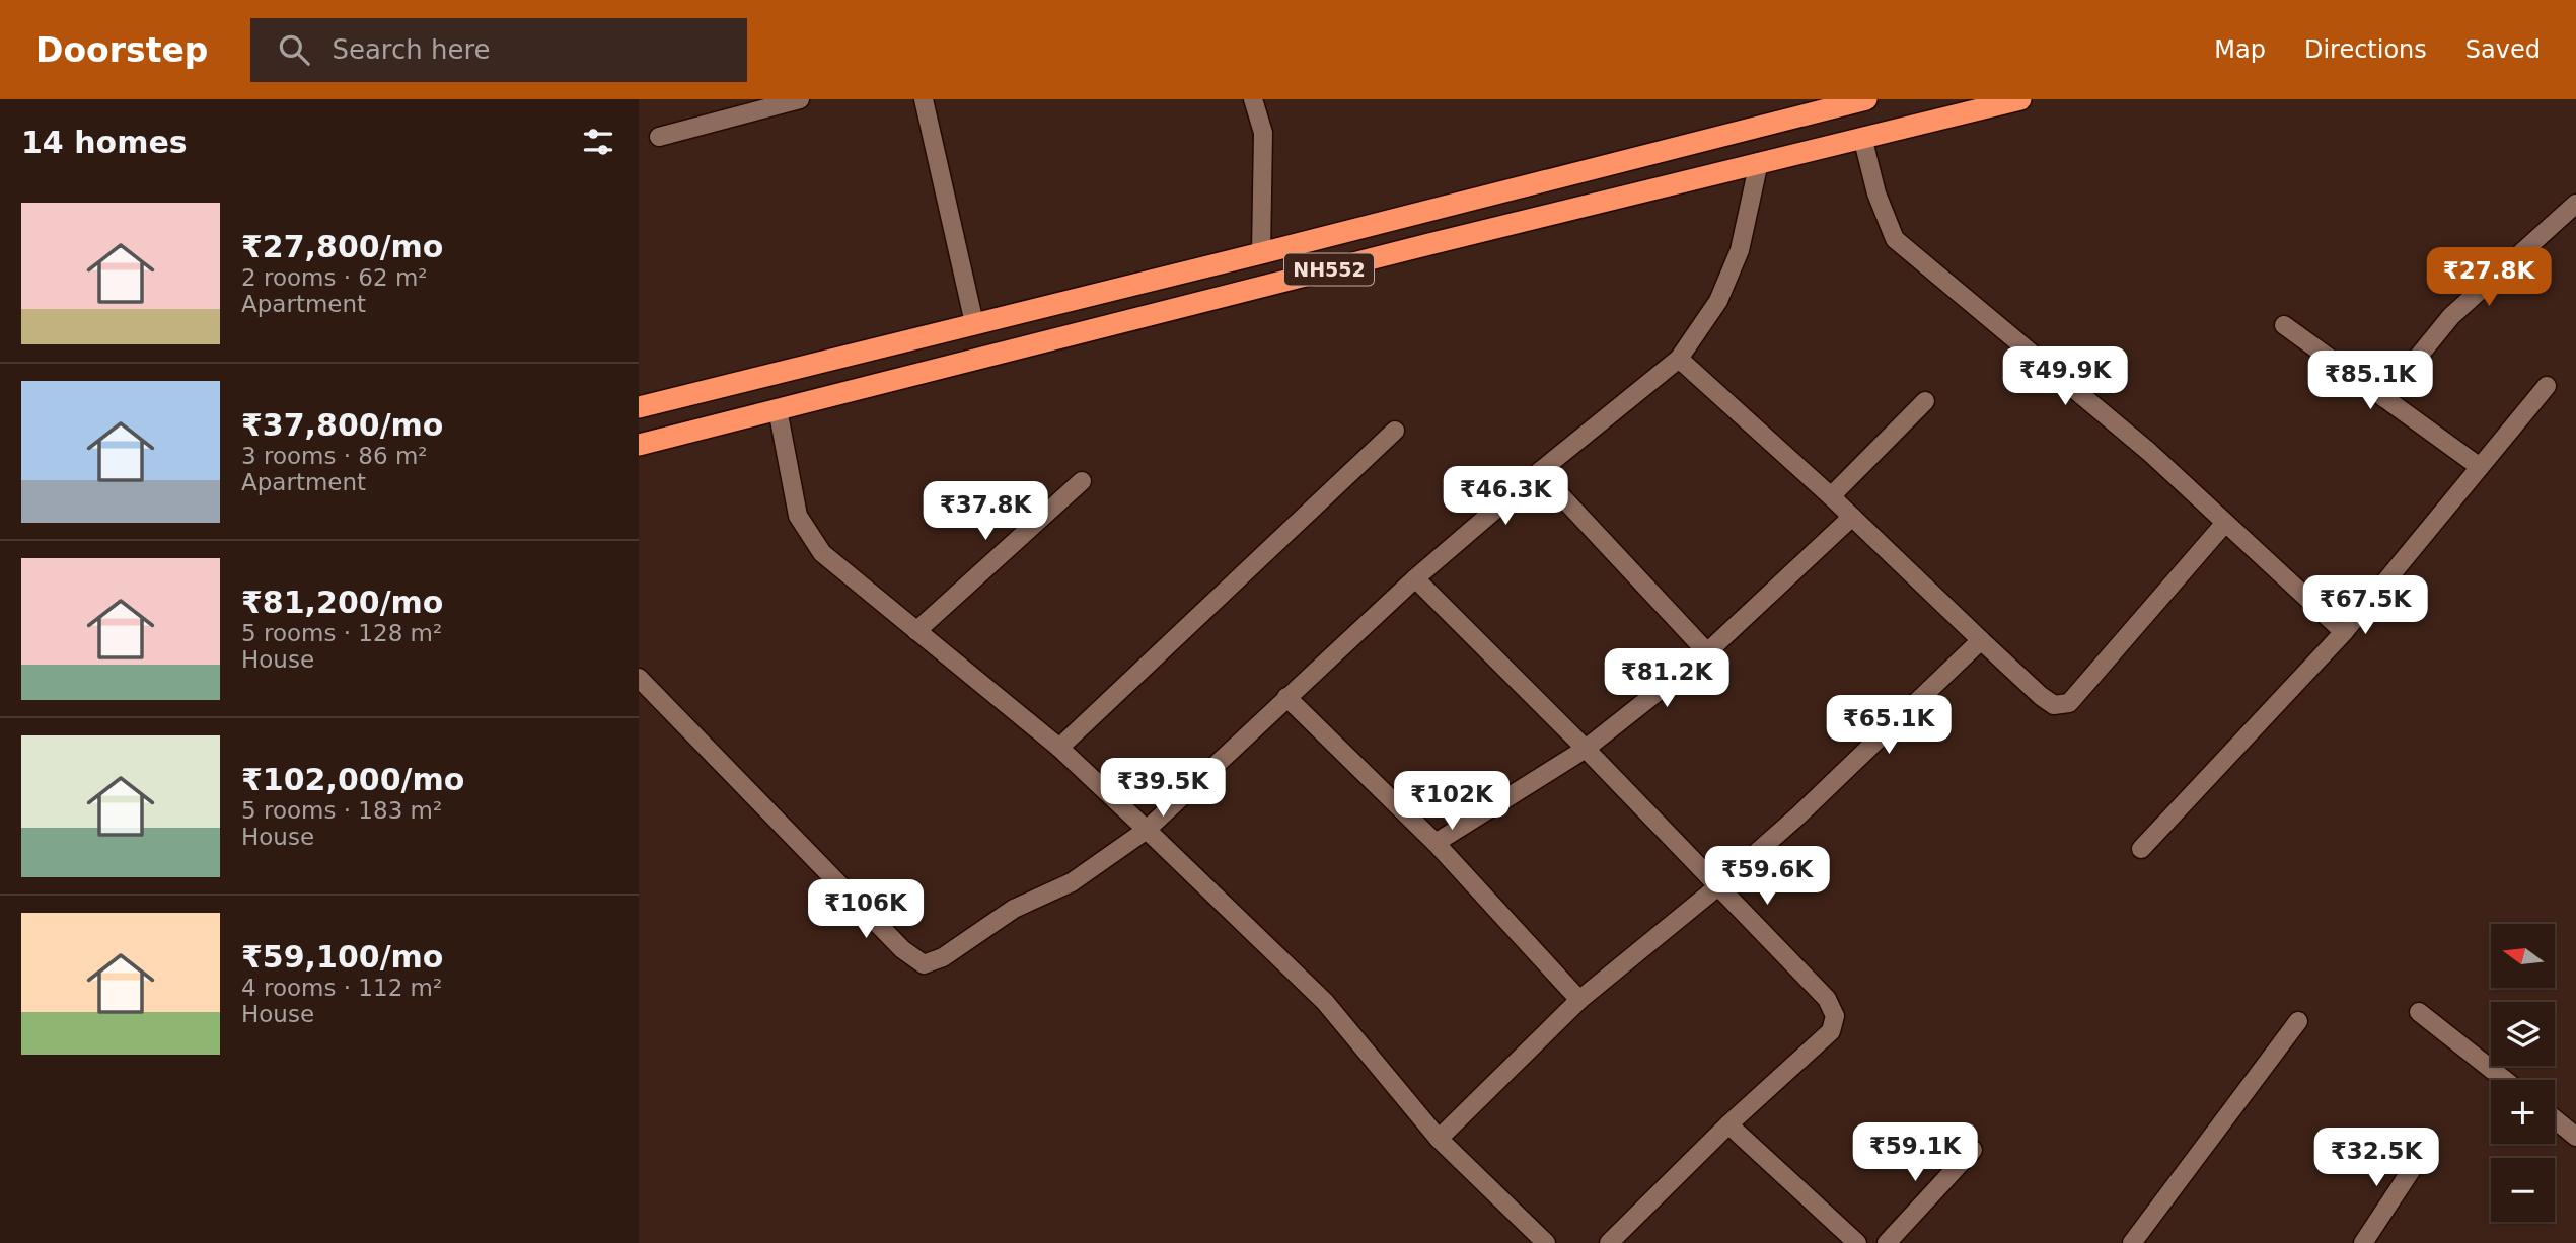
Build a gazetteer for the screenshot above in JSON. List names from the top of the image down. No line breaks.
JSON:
{"streets":{"highway":["NH552"]},"north":"left","page":{"header":"Doorstep","search":"Search here","nav":["Map","Directions","Saved"],"heading":"14 homes","list":[{"name":"₹27,800/mo","note":"2 rooms · 62 m² · Apartment"},{"name":"₹37,800/mo","note":"3 rooms · 86 m² · Apartment"},{"name":"₹81,200/mo","note":"5 rooms · 128 m² · House"},{"name":"₹102,000/mo","note":"5 rooms · 183 m² · House"},{"name":"₹59,100/mo","note":"4 rooms · 112 m² · House"}],"price":["₹27.8K","₹49.9K","₹85.1K","₹46.3K","₹37.8K","₹67.5K","₹81.2K","₹65.1K","₹39.5K","₹102K","₹59.6K","₹106K","₹59.1K","₹32.5K"],"map_buttons":["+","−"]}}
